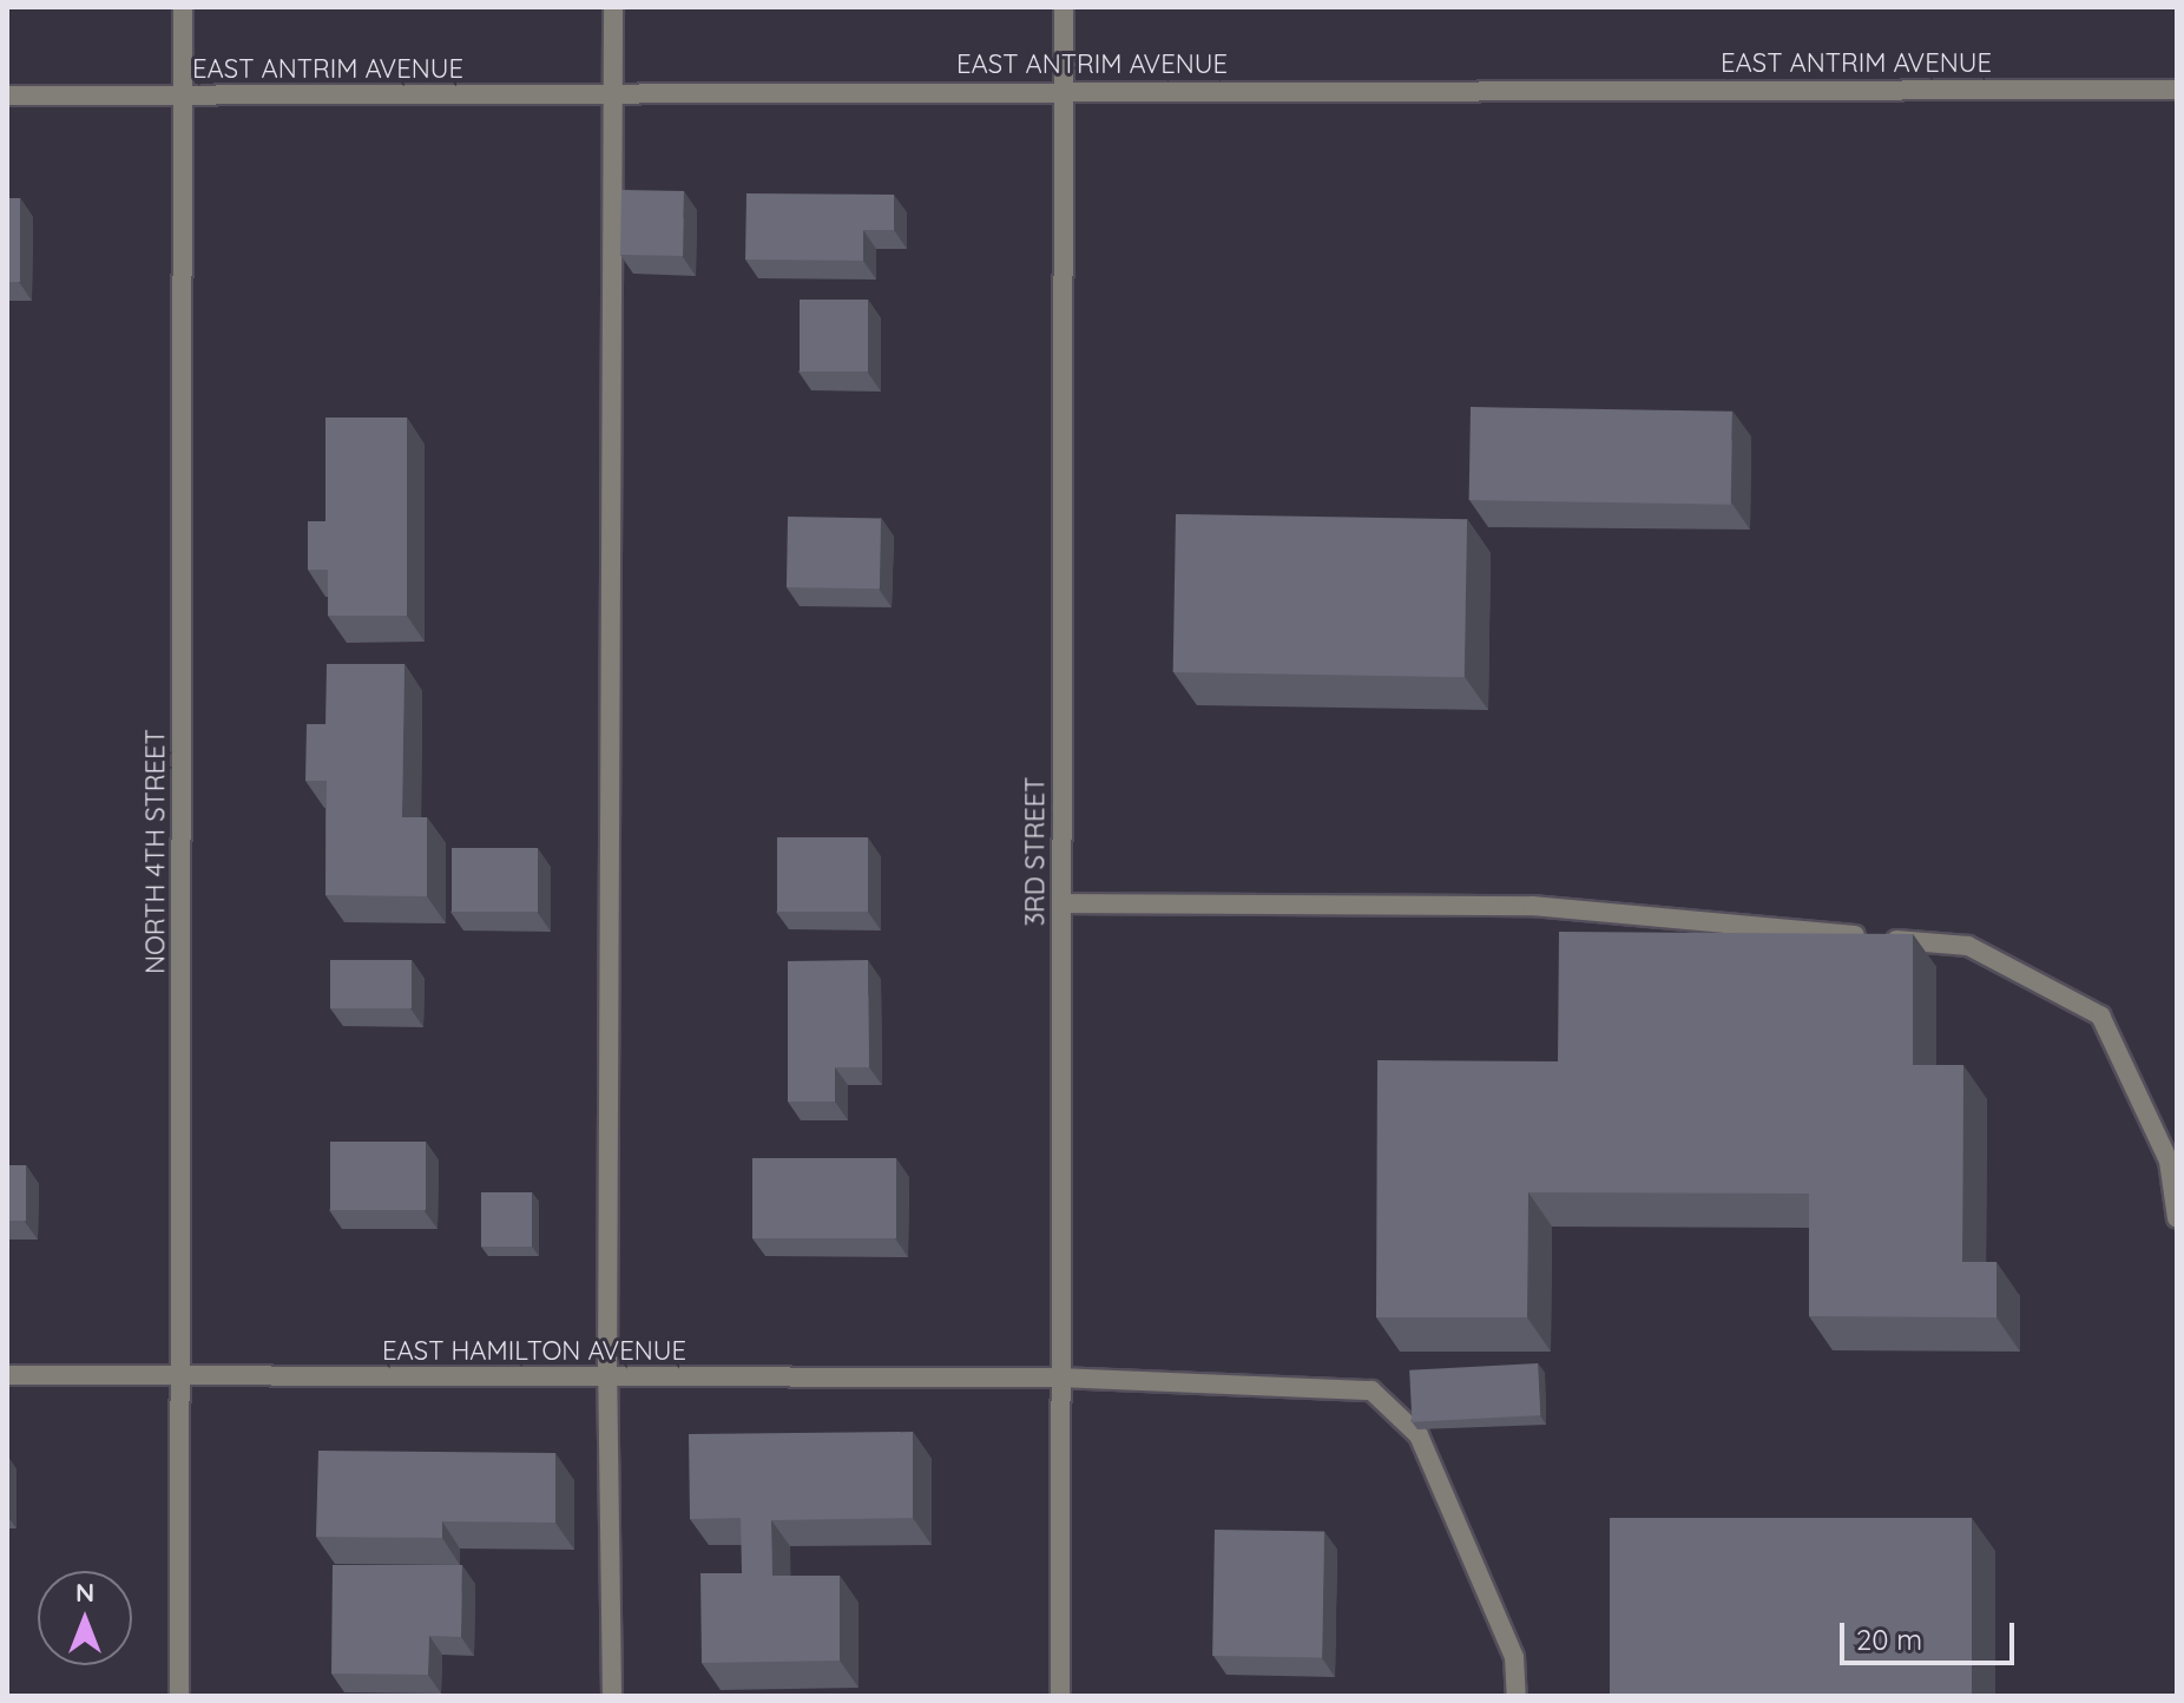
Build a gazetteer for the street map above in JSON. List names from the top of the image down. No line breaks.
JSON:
{"streets":{"street":["EAST ANTRIM AVENUE","NORTH 4TH STREET","3RD STREET","EAST HAMILTON AVENUE"]},"crossings":[["EAST ANTRIM AVENUE","NORTH 4TH STREET"],["EAST ANTRIM AVENUE","3RD STREET"],["NORTH 4TH STREET","EAST HAMILTON AVENUE"],["3RD STREET","EAST HAMILTON AVENUE"]],"scale_bar":"20 m","north":"top"}
